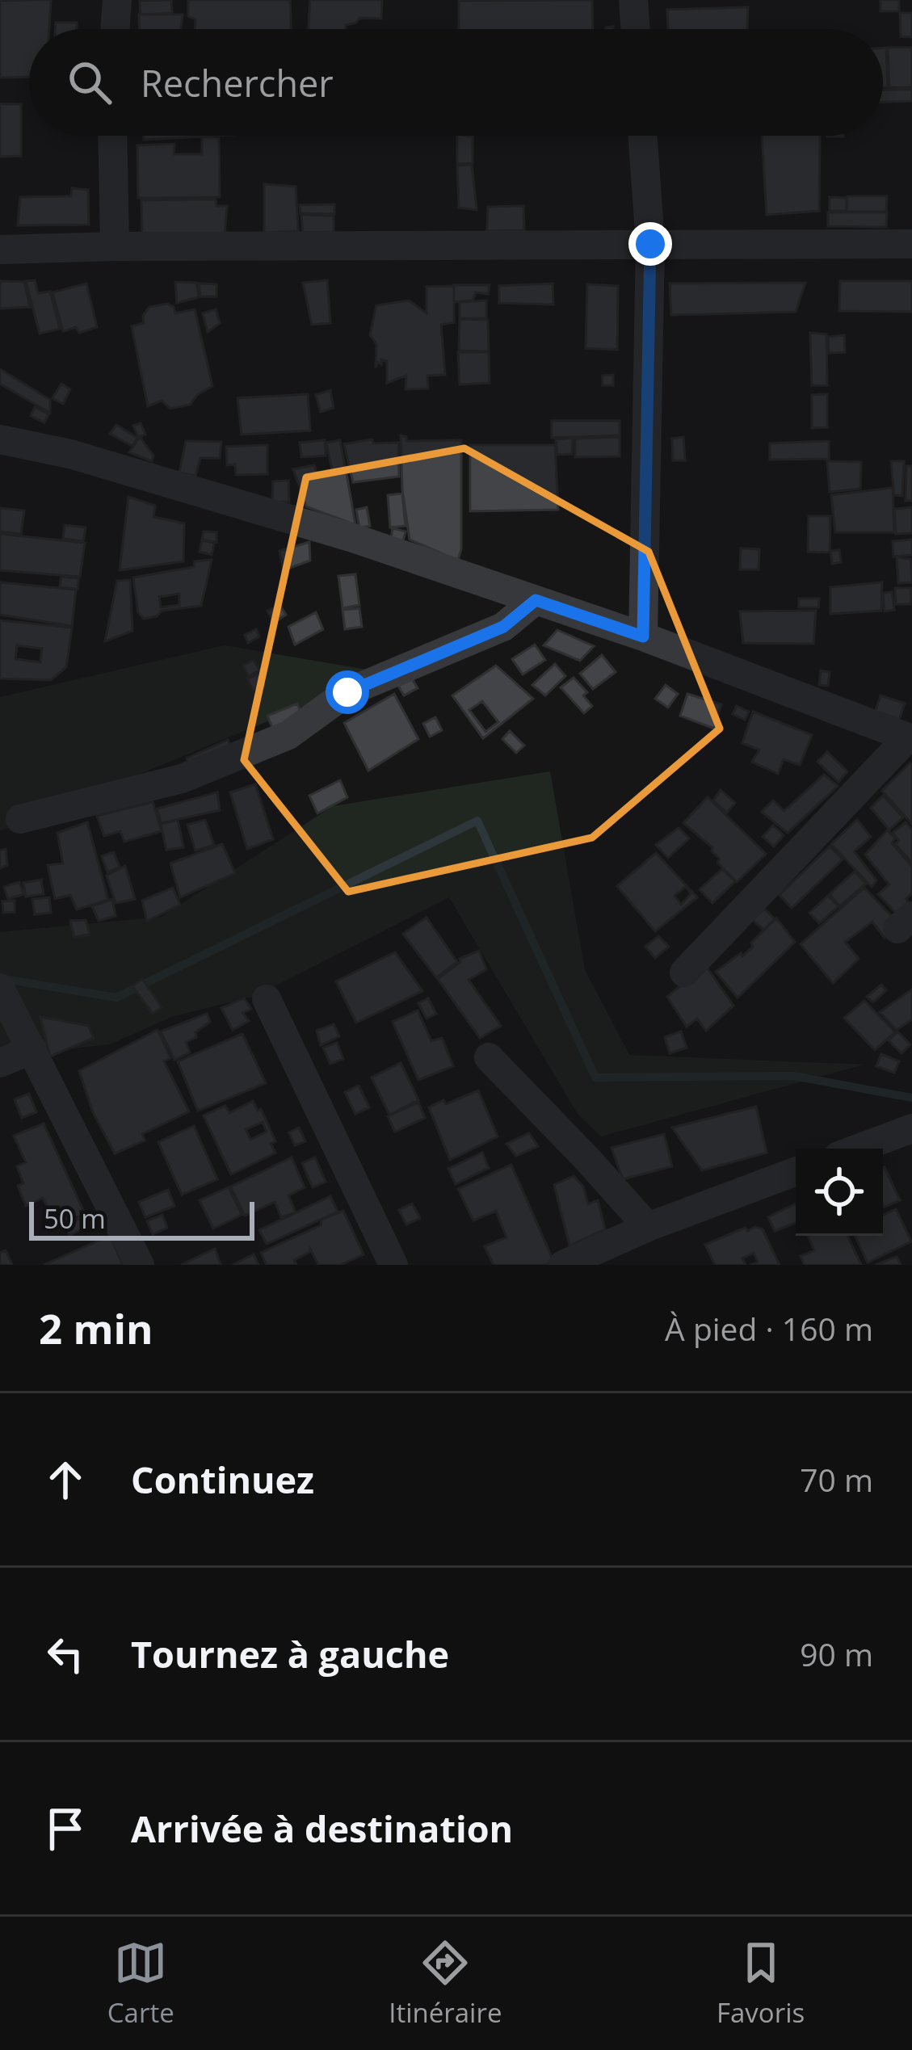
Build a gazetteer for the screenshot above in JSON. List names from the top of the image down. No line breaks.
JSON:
{"scale_bar":"50 m","page":{"search":"Rechercher","scale":"50 m","heading":["2 min","À pied · 160 m"],"list":[["Continuez","70 m"],["Tournez à gauche","90 m"],"Arrivée à destination"],"nav":["Carte","Itinéraire","Favoris"]}}
